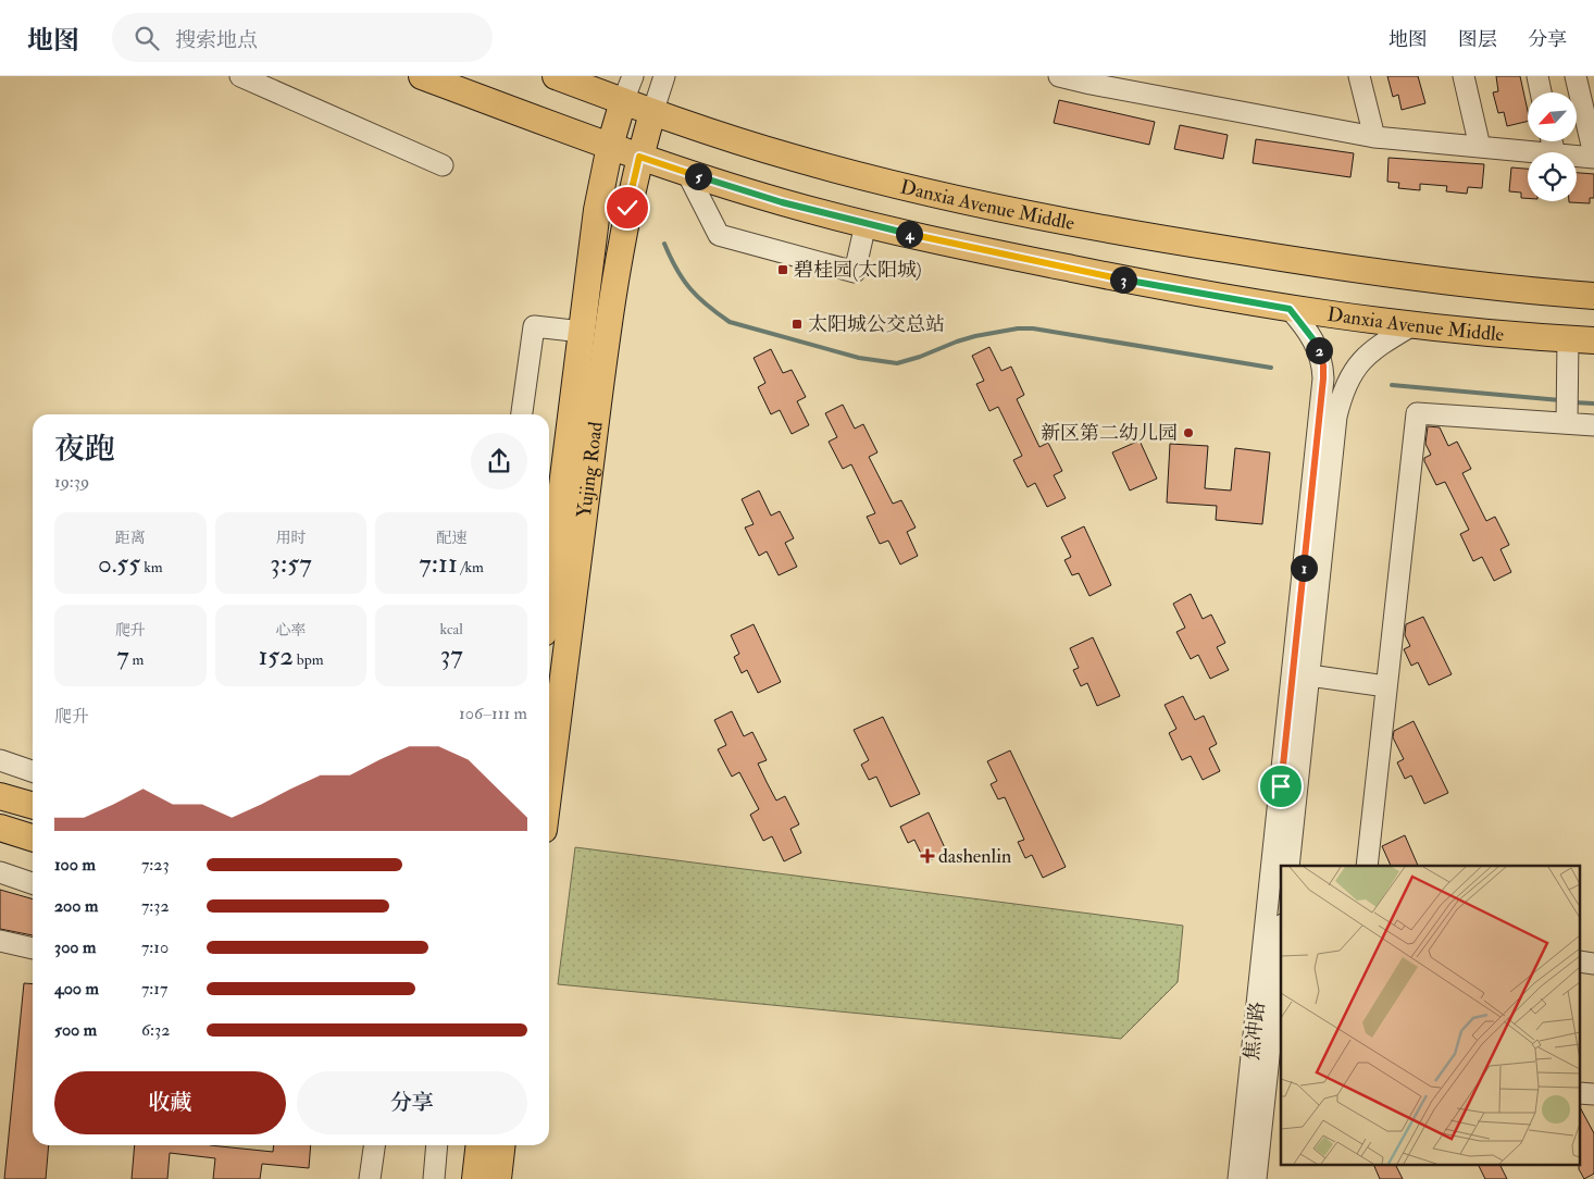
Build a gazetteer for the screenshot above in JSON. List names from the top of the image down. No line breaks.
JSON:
{"streets":{"main road":["Danxia Avenue Middle","Yujing Road"],"street":["焦冲路"]},"crossings":[["Danxia Avenue Middle","Yujing Road"],["Danxia Avenue Middle","焦冲路"]],"places":{"transit":["碧桂园(太阳城)","太阳城公交总站"],"other":["新区第二幼儿园"],"health":["dashenlin"]},"north":"bottom left","page":{"header":"地图","search":"搜索地点","nav":["地图","图层","分享"],"pins":["5","4","3","2","1"],"heading":["夜跑","19:39"],"stats":[["距离","0.55 km"],["用时","3:57"],["配速","7:11 /km"],["爬升","7 m"],["心率","152 bpm"],["kcal","37"]],"chart":["爬升","106–111 m"],"list":[{"name":"100 m","note":"7:23"},{"name":"200 m","note":"7:32"},{"name":"300 m","note":"7:10"},{"name":"400 m","note":"7:17"},{"name":"500 m","note":"6:32"}],"buttons":["收藏","分享"]}}
